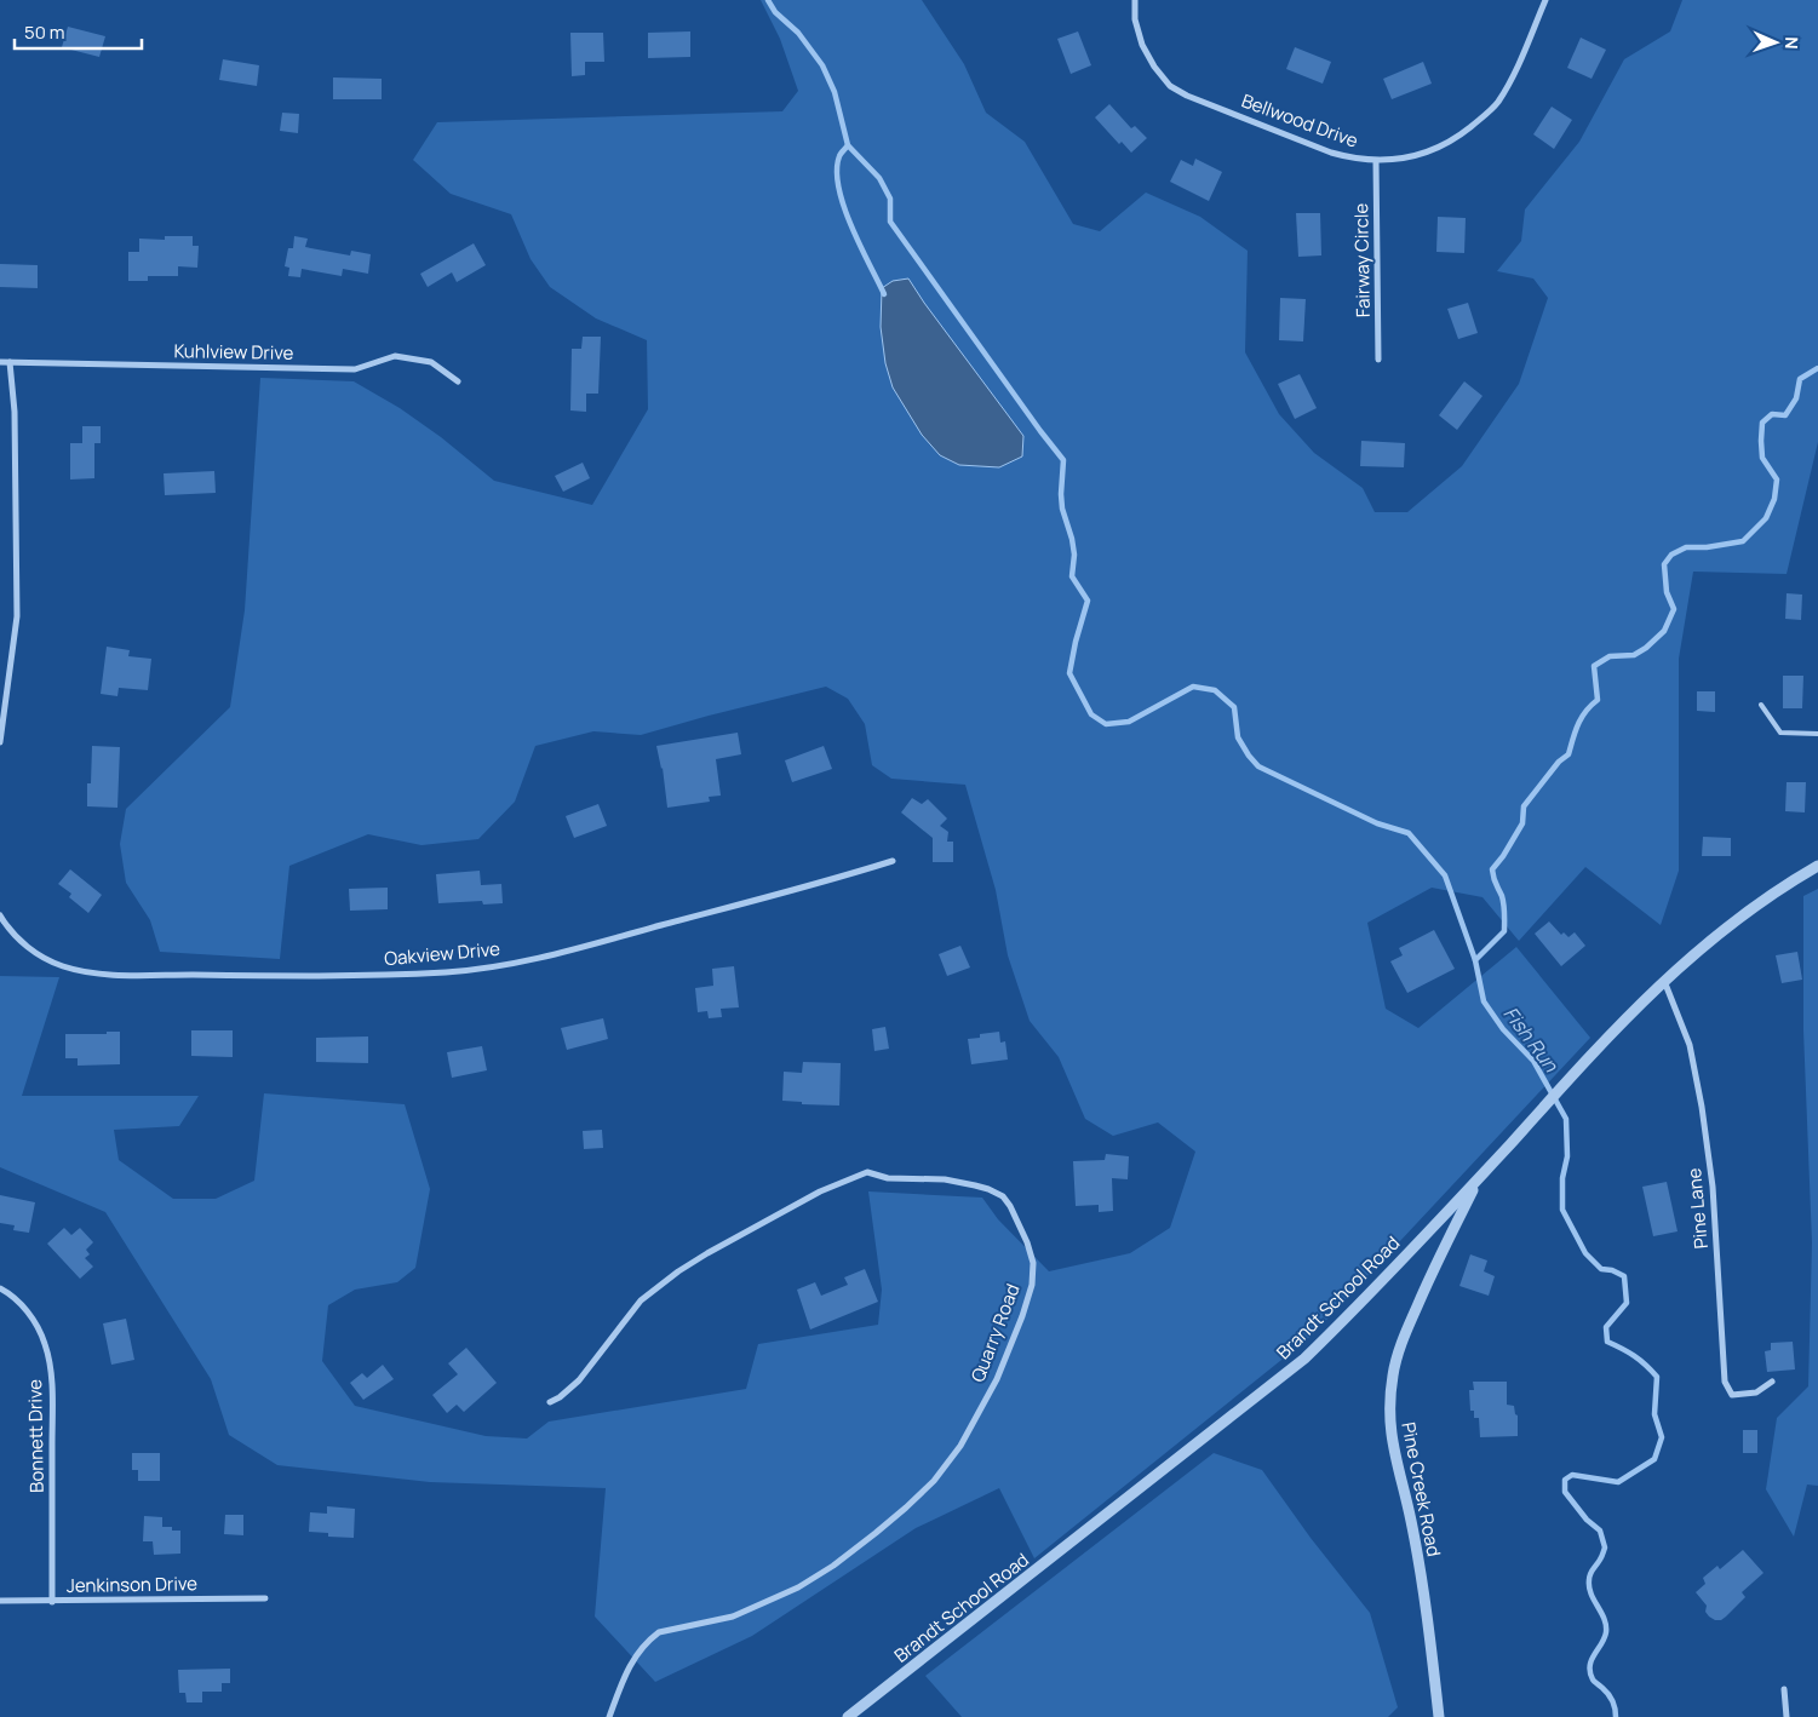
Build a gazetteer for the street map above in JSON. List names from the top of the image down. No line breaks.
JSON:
{"streets":{"street":["Bellwood Drive","Fairway Circle","Kuhlview Drive","Oakview Drive","Pine Lane","Brandt School Road","Quarry Road","Bonnett Drive","Pine Creek Road","Jenkinson Drive"]},"crossings":[["Bellwood Drive","Fairway Circle"],["Pine Lane","Brandt School Road"],["Brandt School Road","Pine Creek Road"],["Bonnett Drive","Jenkinson Drive"]],"water":["Fish Run"],"scale_bar":"50 m","north":"right"}
